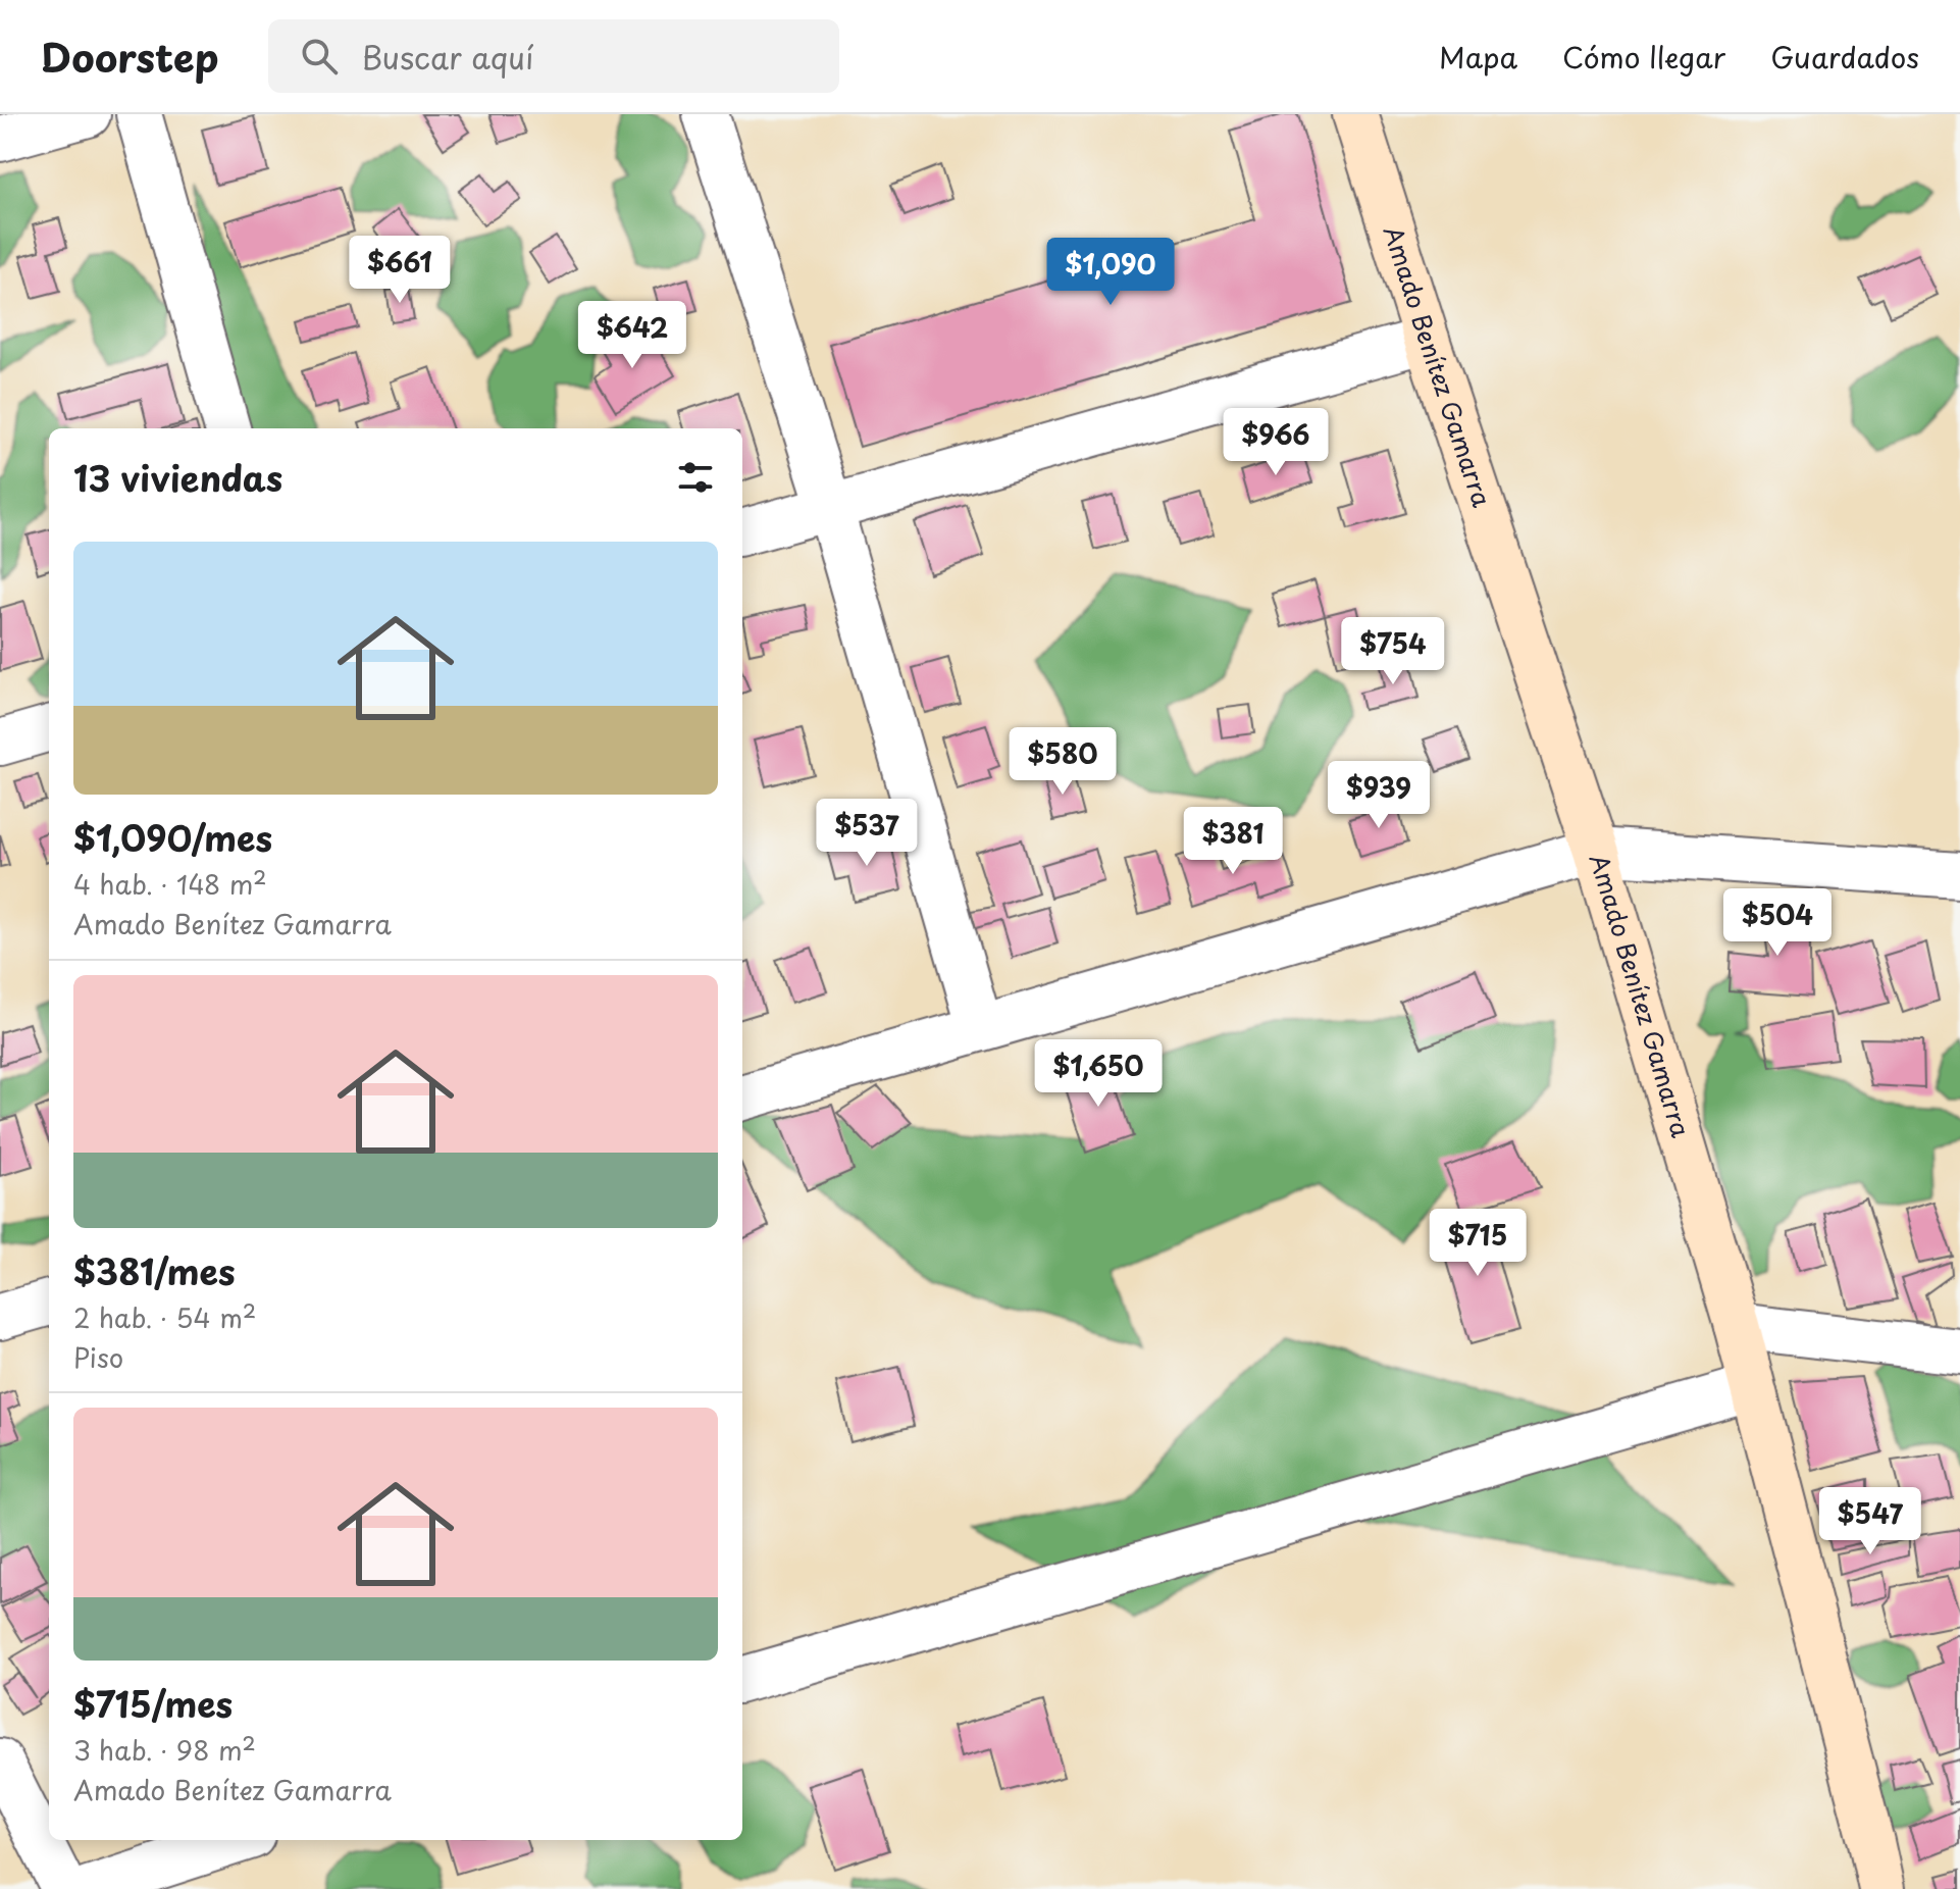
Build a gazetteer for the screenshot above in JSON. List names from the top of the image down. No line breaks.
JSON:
{"streets":{"main road":["Amado Benítez Gamarra"]},"page":{"header":"Doorstep","search":"Buscar aquí","nav":["Mapa","Cómo llegar","Guardados"],"price":["$661","$1,090","$642","$966","$754","$580","$939","$537","$381","$504","$1,650","$715","$547"],"heading":"13 viviendas","list":[{"name":"$1,090/mes","note":"4 hab. · 148 m² · Amado Benítez Gamarra"},{"name":"$381/mes","note":"2 hab. · 54 m² · Piso"},{"name":"$715/mes","note":"3 hab. · 98 m² · Amado Benítez Gamarra"}]}}
